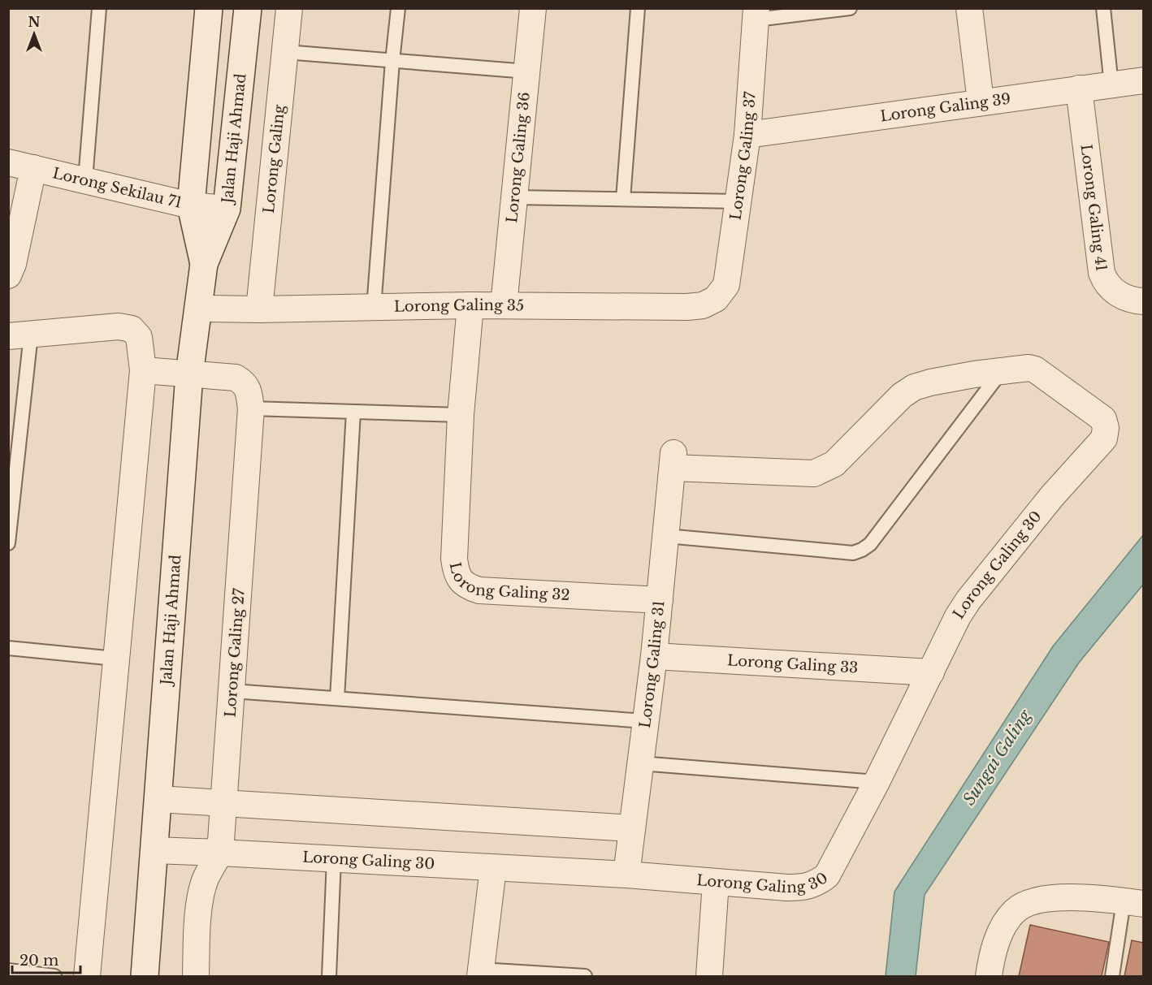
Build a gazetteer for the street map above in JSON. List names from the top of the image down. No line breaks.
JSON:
{"streets":{"street":["Lorong Galing 39","Jalan Haji Ahmad","Lorong Galing 37","Lorong Galing 36","Lorong Galing","Lorong Sekilau 71","Lorong Galing 41","Lorong Galing 35","Lorong Galing 30","Lorong Galing 32","Lorong Galing 27","Lorong Galing 31","Lorong Galing 33"]},"crossings":[["Lorong Galing 39","Lorong Galing 37"],["Lorong Galing 39","Lorong Galing 41"],["Jalan Haji Ahmad","Lorong Sekilau 71"],["Jalan Haji Ahmad","Lorong Galing 35"],["Jalan Haji Ahmad","Lorong Galing 30"],["Jalan Haji Ahmad","Lorong Galing 27"],["Lorong Galing 37","Lorong Galing 35"],["Lorong Galing 36","Lorong Galing 35"],["Lorong Galing","Lorong Galing 35"],["Lorong Galing 35","Lorong Galing 32"],["Lorong Galing 30","Lorong Galing 27"],["Lorong Galing 30","Lorong Galing 31"],["Lorong Galing 30","Lorong Galing 33"],["Lorong Galing 32","Lorong Galing 31"],["Lorong Galing 31","Lorong Galing 33"]],"water":["Sungai Galing"],"scale_bar":"20 m","north":"top"}
